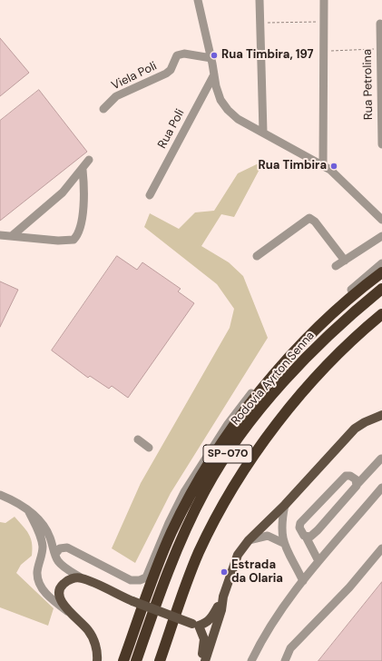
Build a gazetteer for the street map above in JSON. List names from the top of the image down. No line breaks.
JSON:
{"streets":{"highway":["Rodovia Ayrton Senna","SP-070"],"street":["Viela Poli","Rua Petrolina","Rua Poli"]},"places":["Rua Timbira, 197","Rua Timbira","Estrada da Olaria"]}
